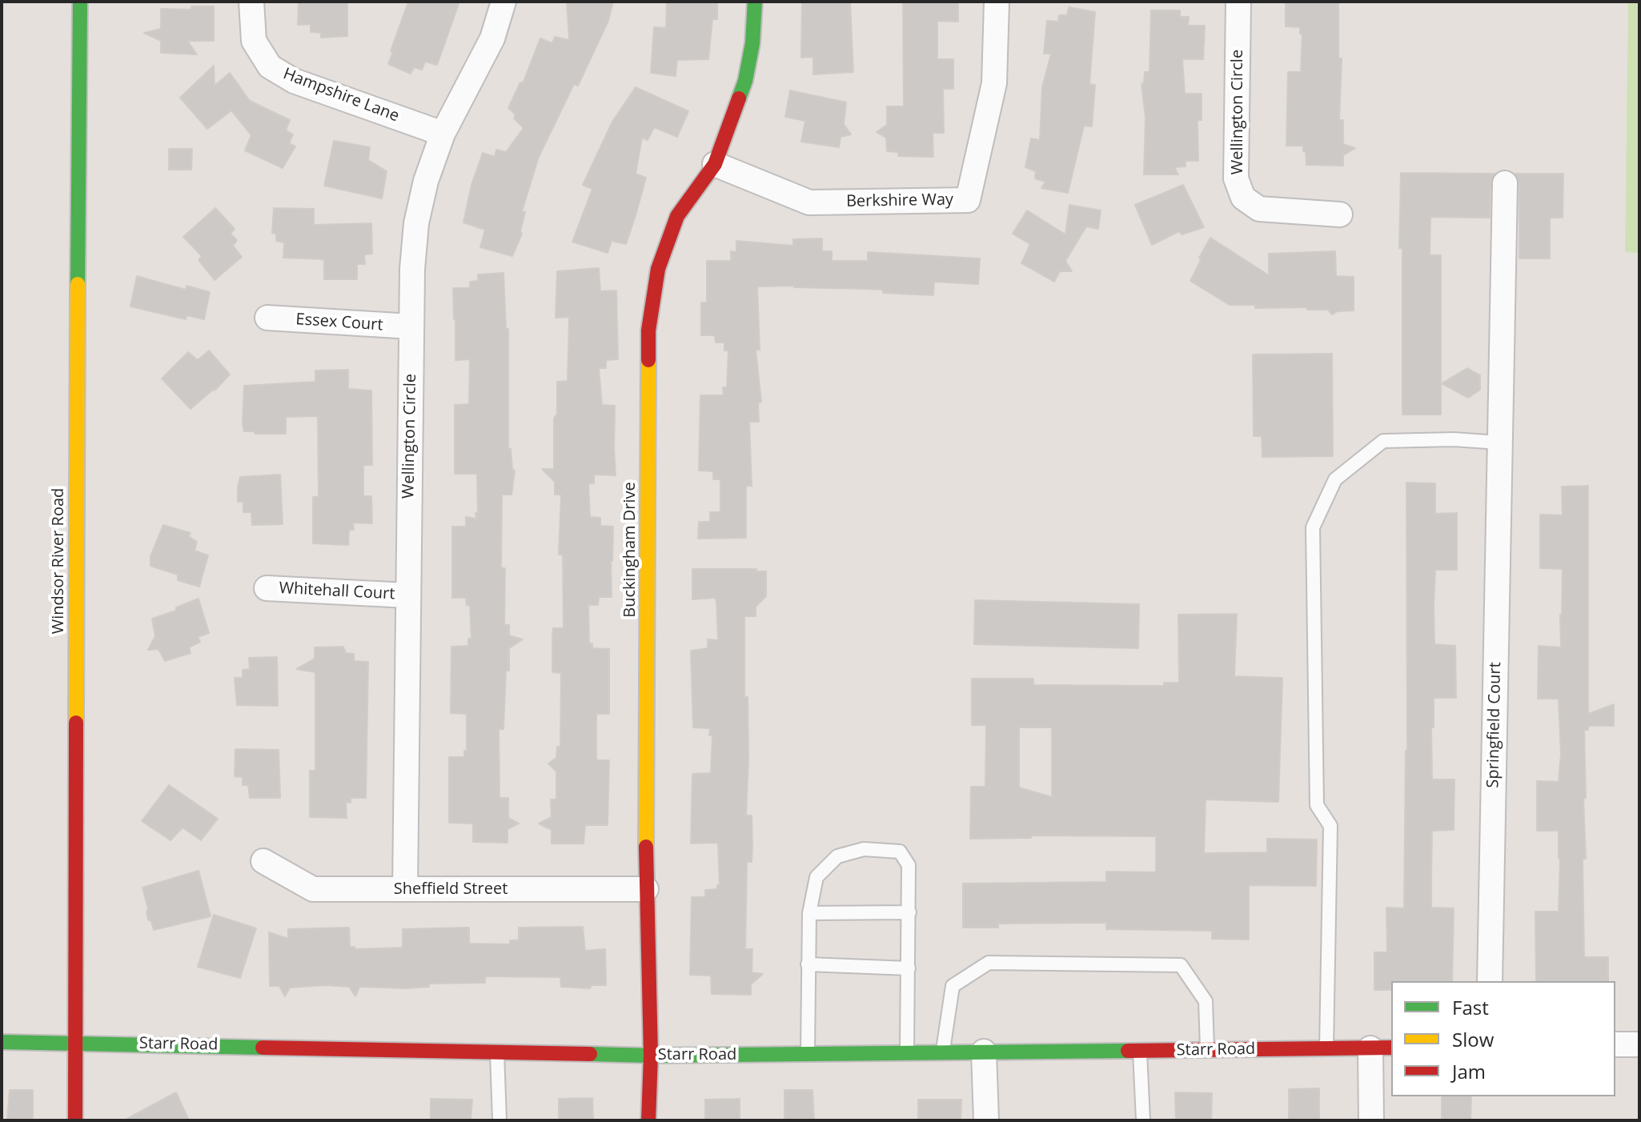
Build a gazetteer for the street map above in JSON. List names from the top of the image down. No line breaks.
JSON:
{"streets":{"street":["Hampshire Lane","Wellington Circle","Berkshire Way","Essex Court","Buckingham Drive","Windsor River Road","Whitehall Court","Springfield Court","Sheffield Street","Starr Road"]},"crossings":[["Hampshire Lane","Wellington Circle"],["Wellington Circle","Essex Court"],["Wellington Circle","Whitehall Court"],["Wellington Circle","Sheffield Street"],["Berkshire Way","Buckingham Drive"],["Buckingham Drive","Sheffield Street"],["Buckingham Drive","Starr Road"],["Windsor River Road","Starr Road"]],"legend":["Fast","Slow","Jam"]}
